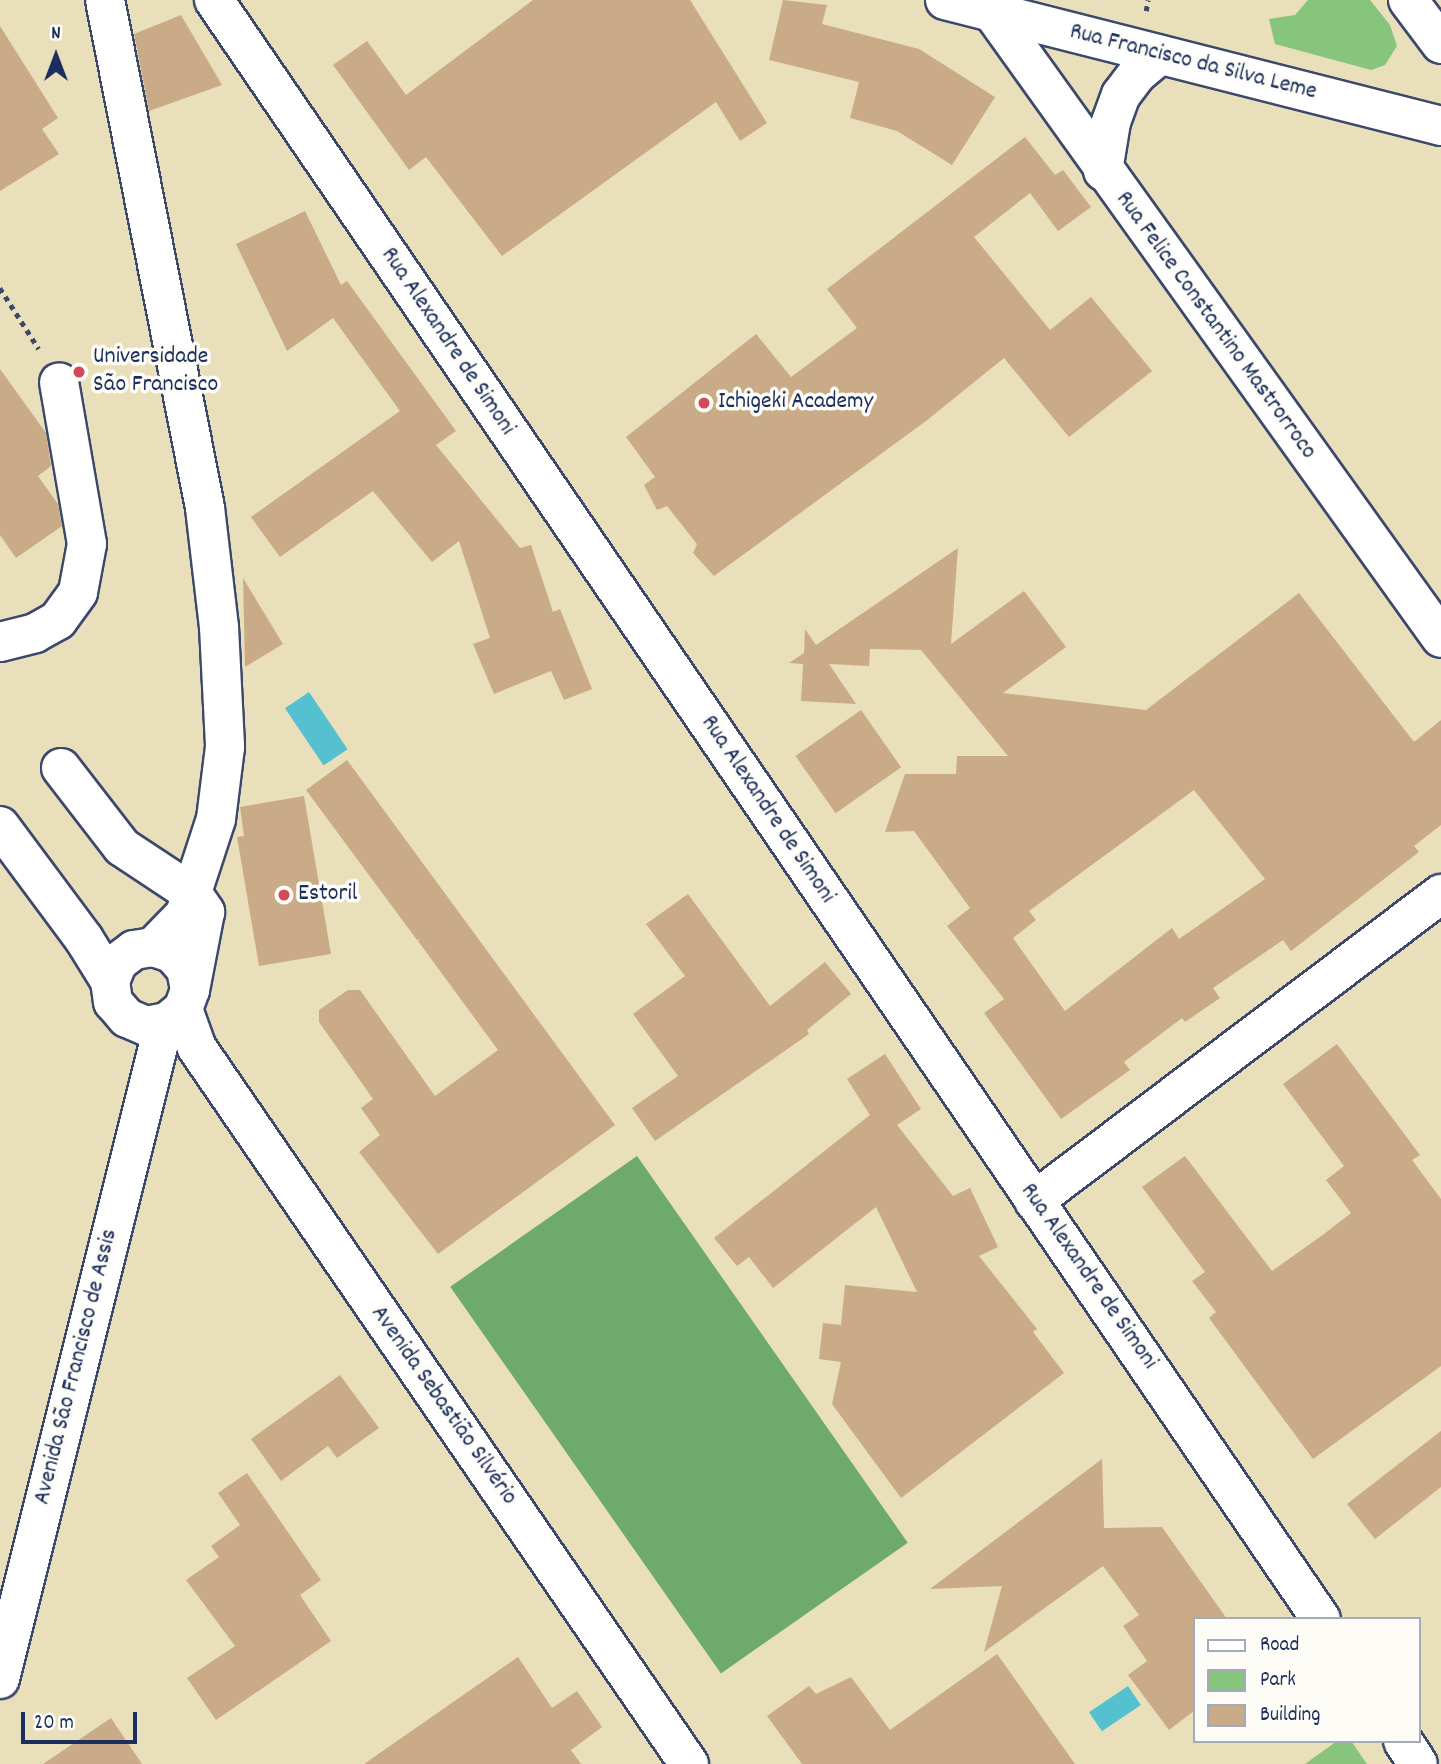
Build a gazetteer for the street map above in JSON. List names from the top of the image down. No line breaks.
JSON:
{"streets":{"street":["Rua Francisco da Silva Leme","Rua Felice Constantino Mastrorroco","Rua Alexandre de Simoni","Avenida São Francisco de Assis","Avenida Sebastião Silvério"]},"crossings":[["Rua Francisco da Silva Leme","Rua Felice Constantino Mastrorroco"],["Avenida São Francisco de Assis","Avenida Sebastião Silvério"]],"places":["Universidade São Francisco","Ichigeki Academy","Estoril"],"legend":["Road","Park","Building"],"scale_bar":"20 m","north":"top"}
